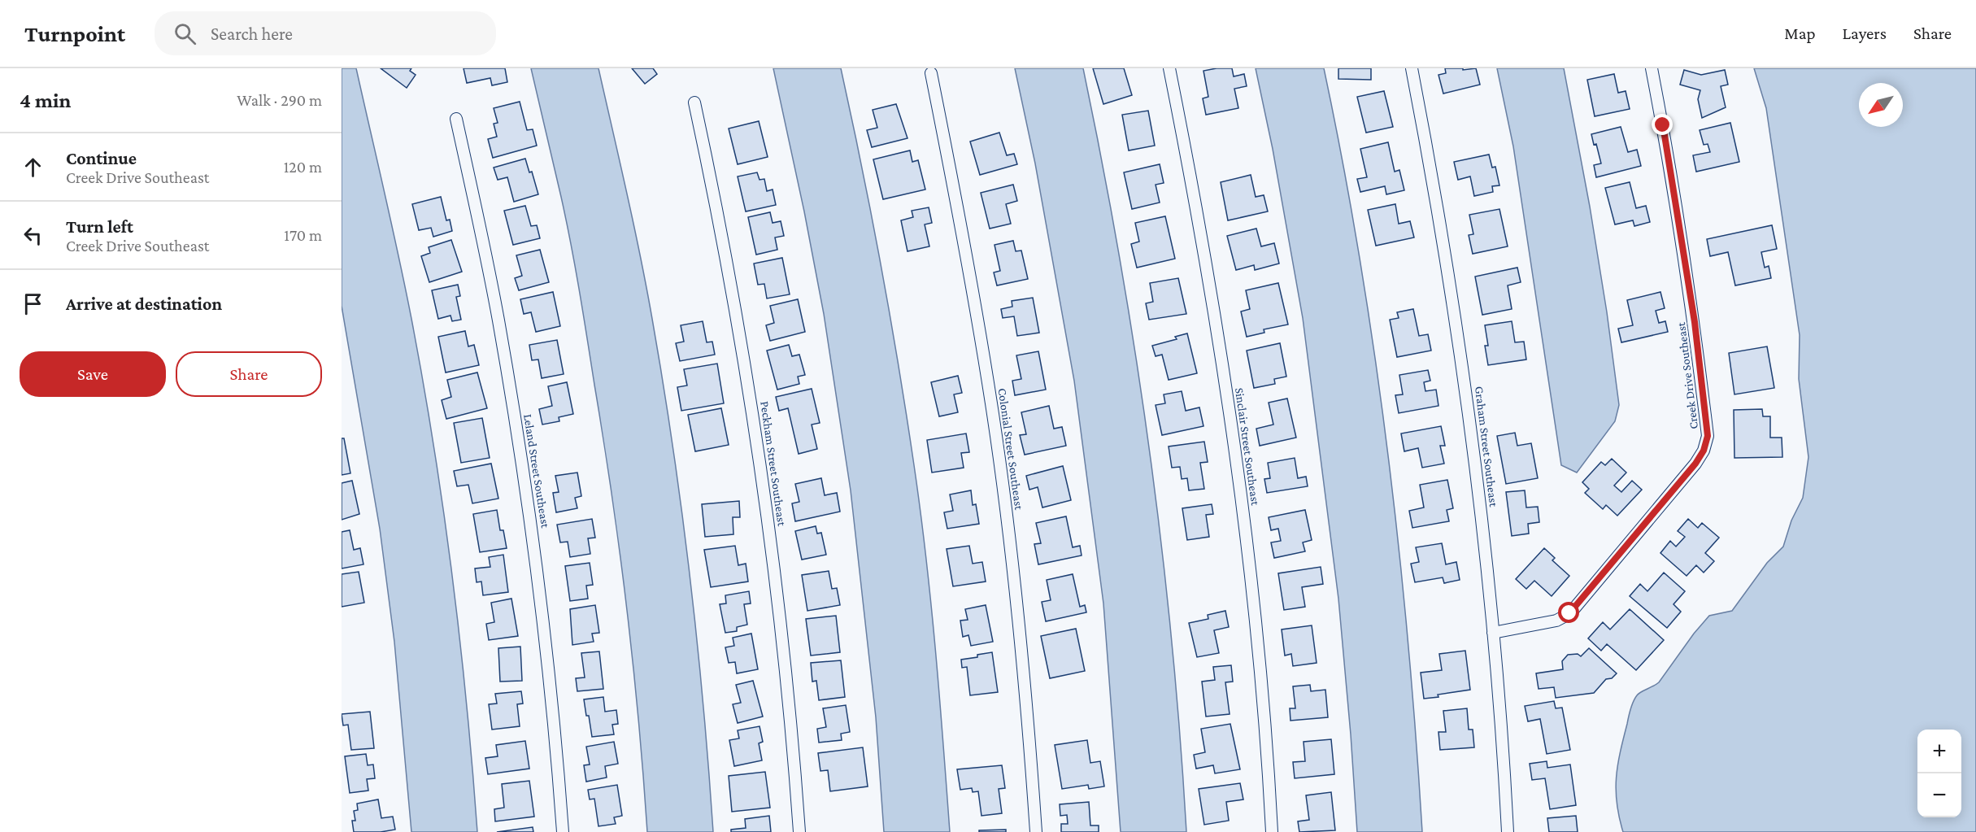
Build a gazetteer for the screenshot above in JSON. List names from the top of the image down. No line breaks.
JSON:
{"streets":{"street":["Creek Drive Southeast","Sinclair Street Southeast","Graham Street Southeast","Colonial Street Southeast","Peckham Street Southeast","Leland Street Southeast"]},"crossings":[["Creek Drive Southeast","Graham Street Southeast"]],"north":"bottom left","page":{"header":"Turnpoint","search":"Search here","nav":["Map","Layers","Share"],"heading":["4 min","Walk · 290 m"],"list":[["Continue","Creek Drive Southeast","120 m"],["Turn left","Creek Drive Southeast","170 m"],"Arrive at destination"],"buttons":["Save","Share"],"map_buttons":["+","−"]}}
